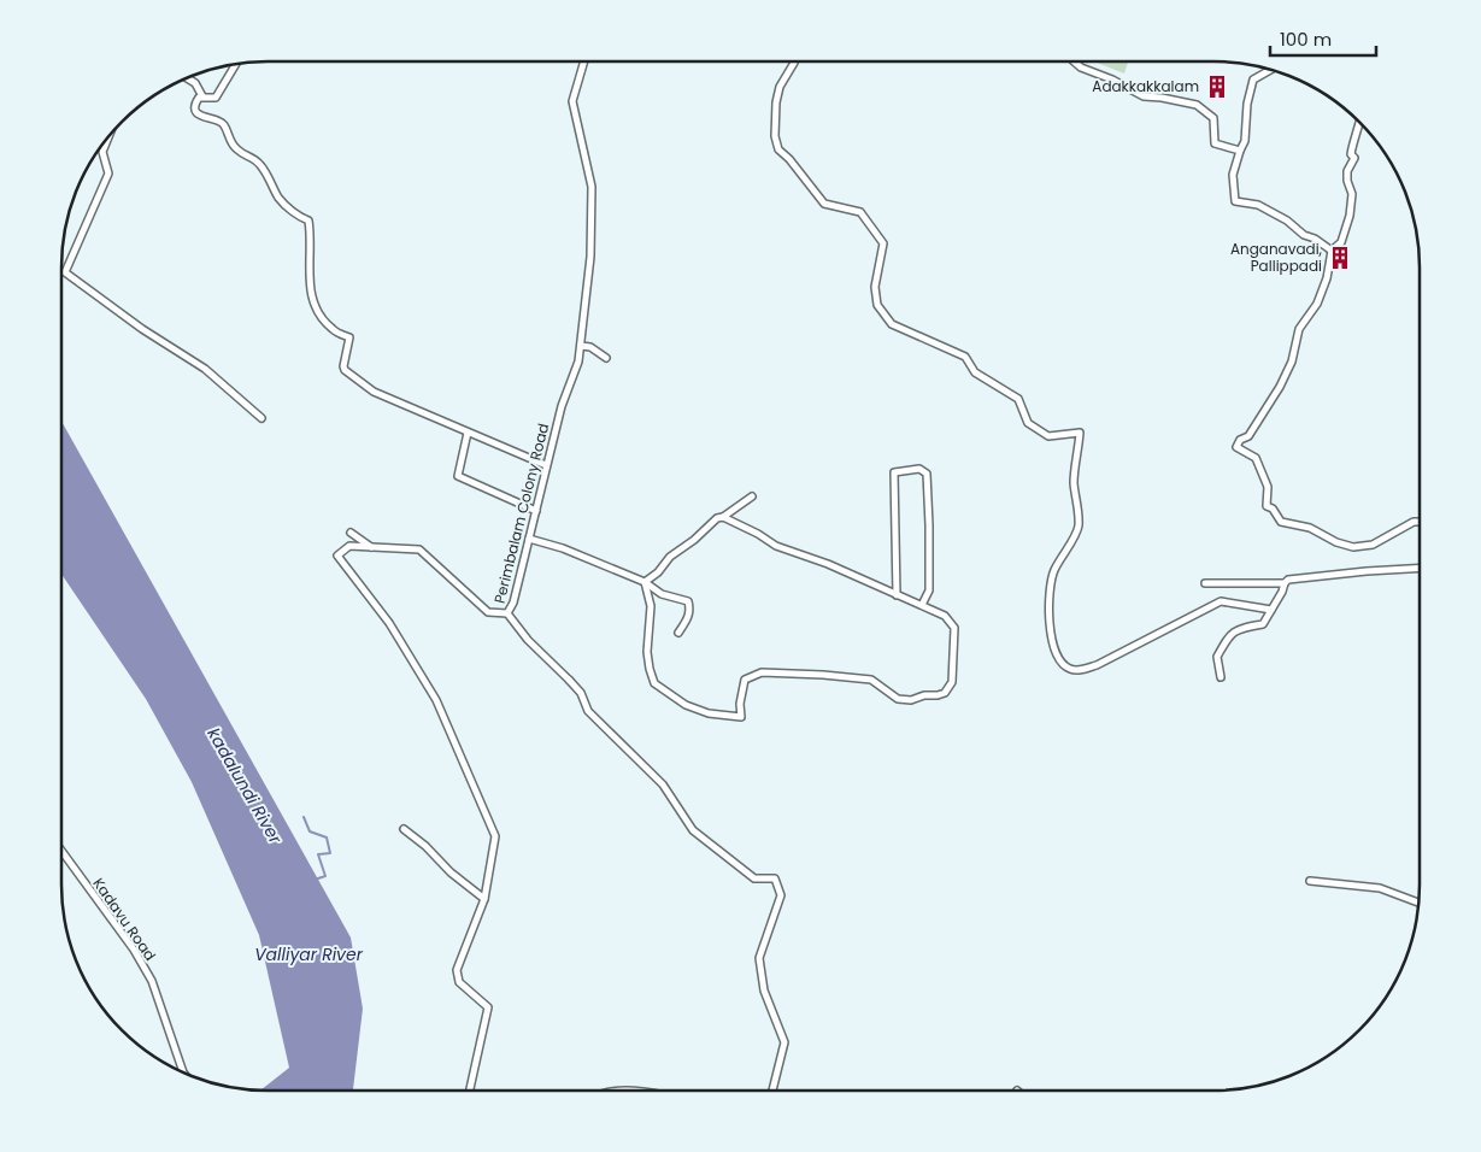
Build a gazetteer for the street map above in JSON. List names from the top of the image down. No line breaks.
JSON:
{"streets":{"street":["Perimbalam Colony Road","Kadavu Road"]},"water":["kadalundi River","Valliyar River"],"places":{"building":["Adakkakkalam","Anganavadi, Pallippadi"]},"scale_bar":"100 m"}
